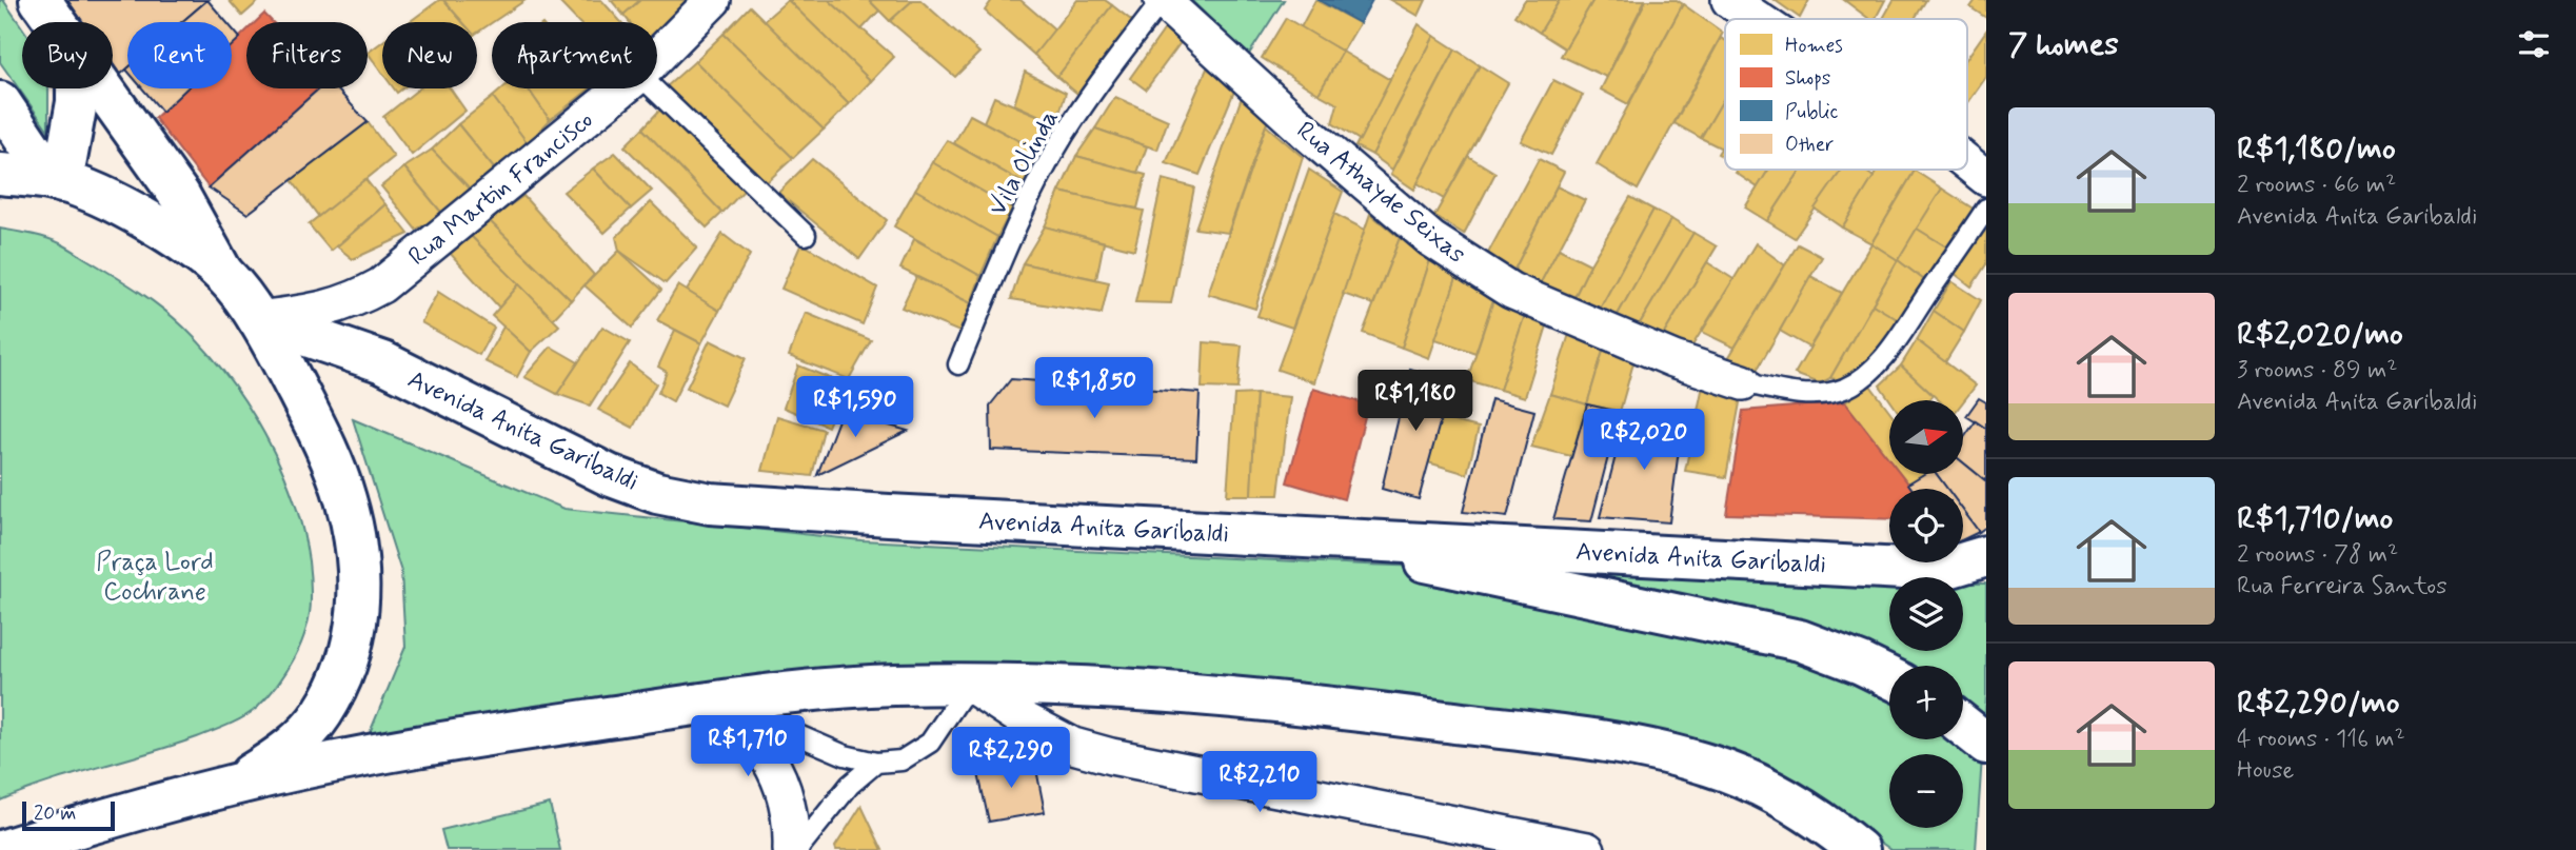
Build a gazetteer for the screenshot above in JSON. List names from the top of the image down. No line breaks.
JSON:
{"streets":{"main road":["Avenida Anita Garibaldi"],"street":["Rua Martin Francisco","Rua Athayde Seixas"],"lane":["Vila Olinda"]},"crossings":[["Vila Olinda","Rua Athayde Seixas"],["Rua Martin Francisco","Avenida Anita Garibaldi"]],"parks":["Praça Lord Cochrane"],"legend":["Homes","Shops","Public","Other"],"scale_bar":"20 m","north":"right","page":{"heading":"7 homes","chip":["Buy","Rent","Filters","New","Apartment"],"list":[{"name":"R$1,180/mo","note":"2 rooms · 66 m² · Avenida Anita Garibaldi"},{"name":"R$2,020/mo","note":"3 rooms · 89 m² · Avenida Anita Garibaldi"},{"name":"R$1,710/mo","note":"2 rooms · 78 m² · Rua Ferreira Santos"},{"name":"R$2,290/mo","note":"4 rooms · 116 m² · House"}],"price":["R$1,850","R$1,180","R$1,590","R$2,020","R$1,710","R$2,290","R$2,210"],"map_buttons":["+","−"],"scale":"20 m"}}
